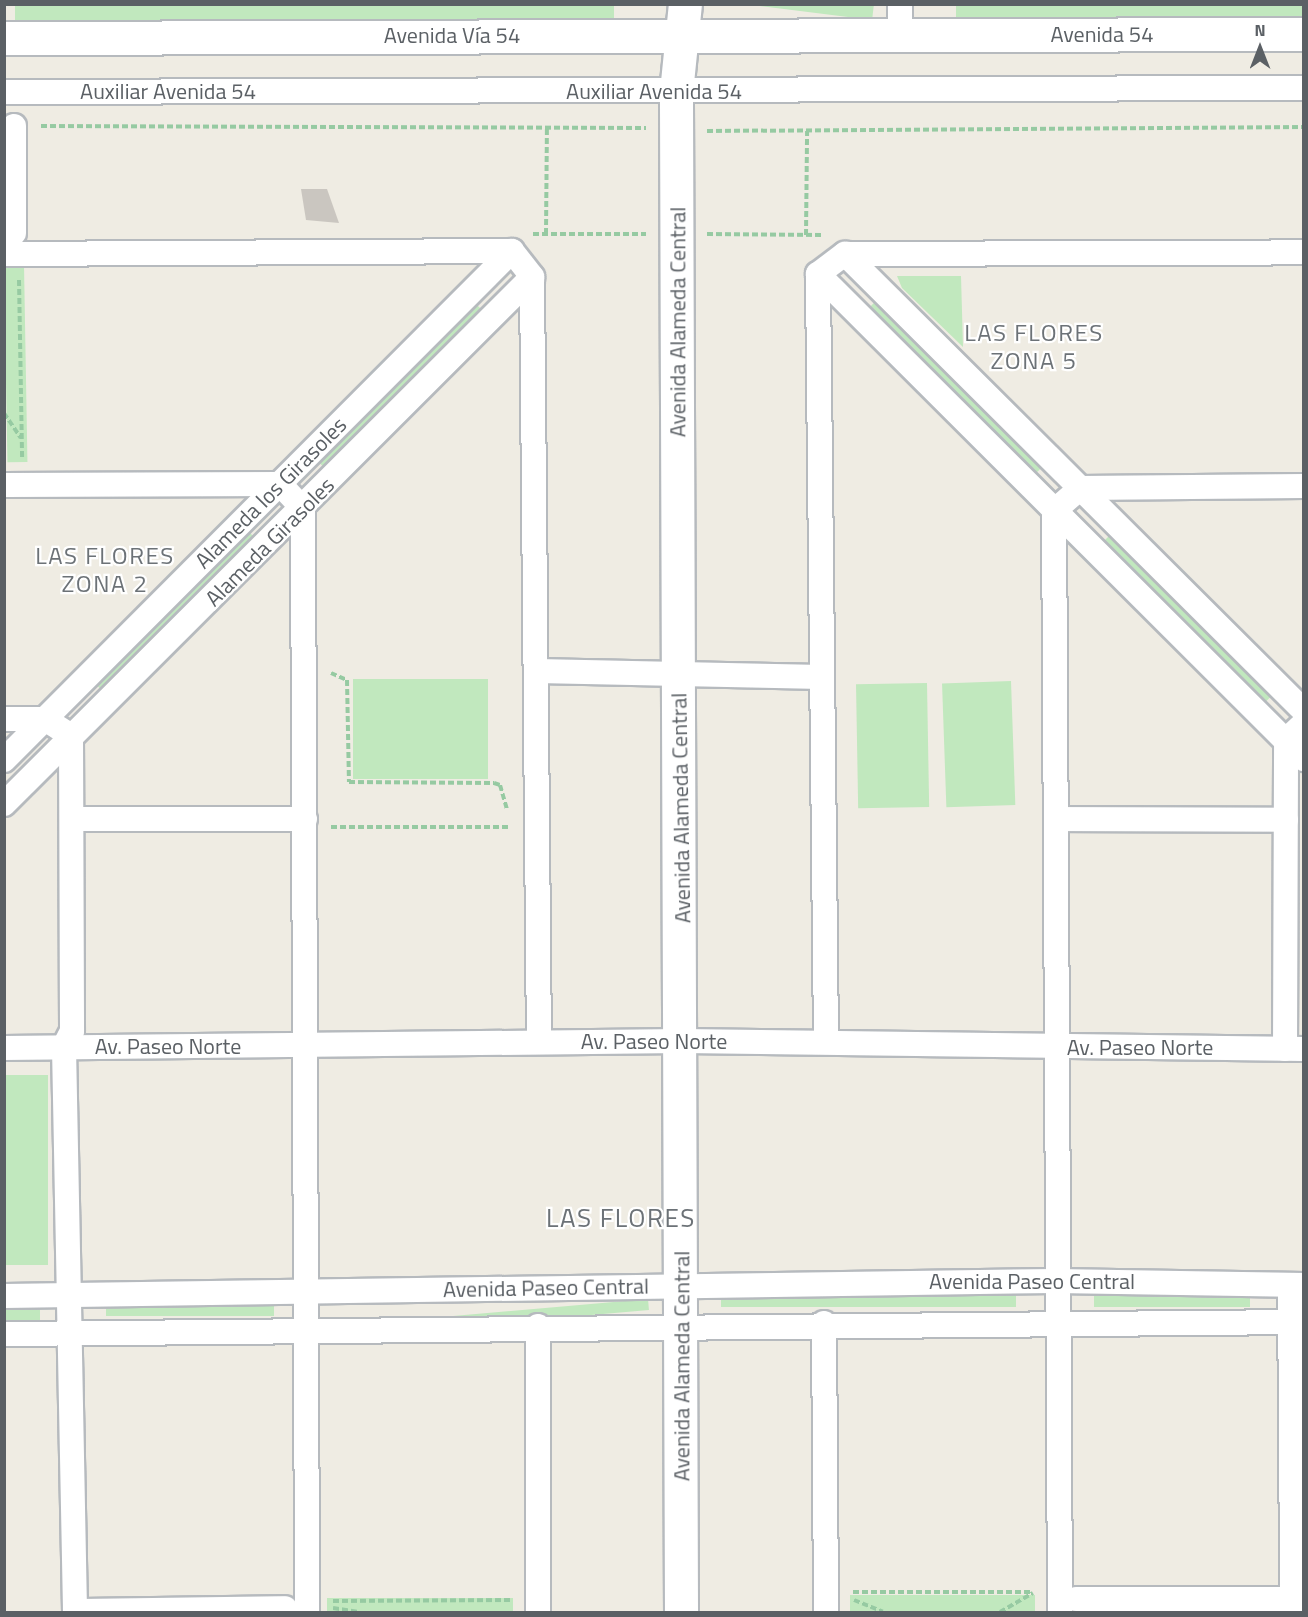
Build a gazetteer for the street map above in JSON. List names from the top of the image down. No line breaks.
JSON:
{"streets":{"street":["Avenida 54","Avenida Vía 54","Auxiliar Avenida 54","Avenida Alameda Central","Alameda los Girasoles","Alameda Girasoles","Av. Paseo Norte","Avenida Paseo Central"]},"crossings":[["Avenida 54","Avenida Vía 54"],["Avenida Vía 54","Avenida Alameda Central"],["Auxiliar Avenida 54","Avenida Alameda Central"],["Avenida Alameda Central","Av. Paseo Norte"],["Avenida Alameda Central","Avenida Paseo Central"]],"districts":["LAS FLORES ZONA 5","LAS FLORES ZONA 2","LAS FLORES"],"north":"top"}
